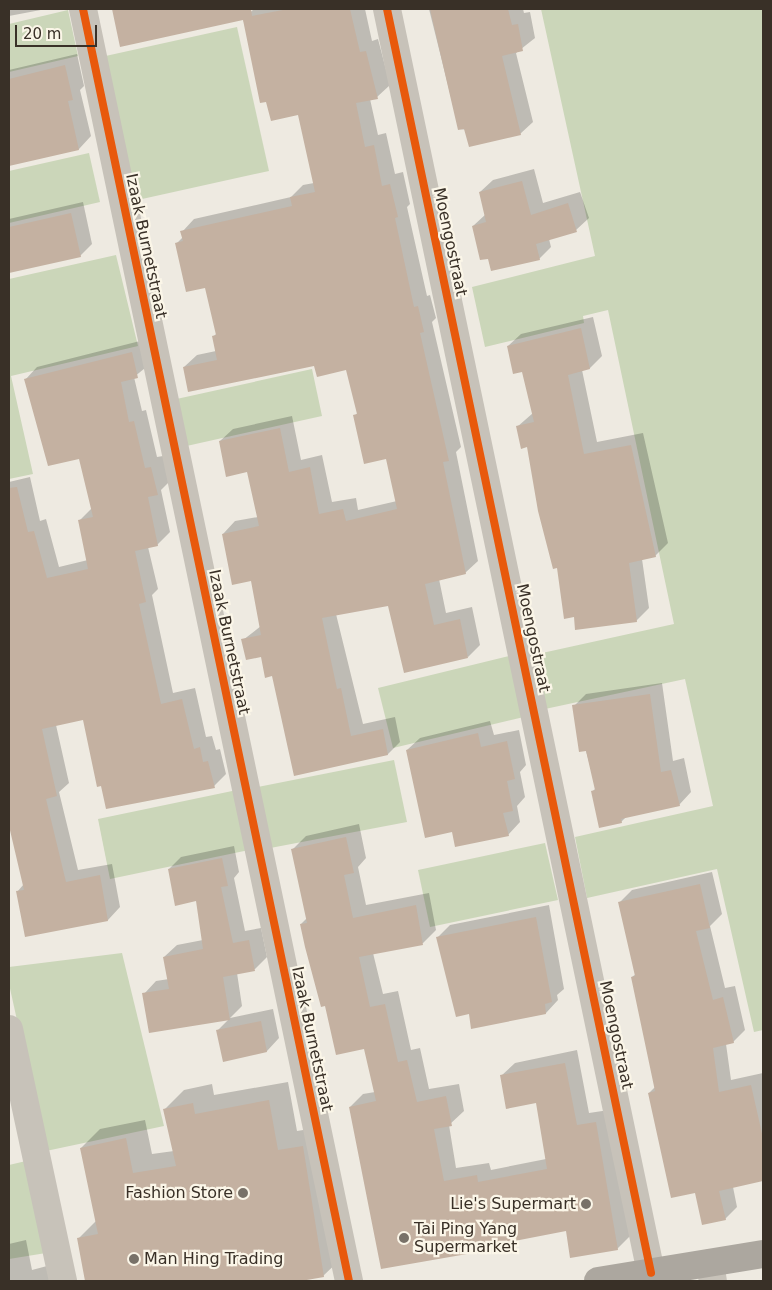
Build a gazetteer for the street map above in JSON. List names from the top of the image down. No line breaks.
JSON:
{"streets":{"street":["Moengostraat","Izaak Burnetstraat"]},"places":["Fashion Store","Lie's Supermart","Tai Ping Yang Supermarket","Man Hing Trading"],"scale_bar":"20 m"}
